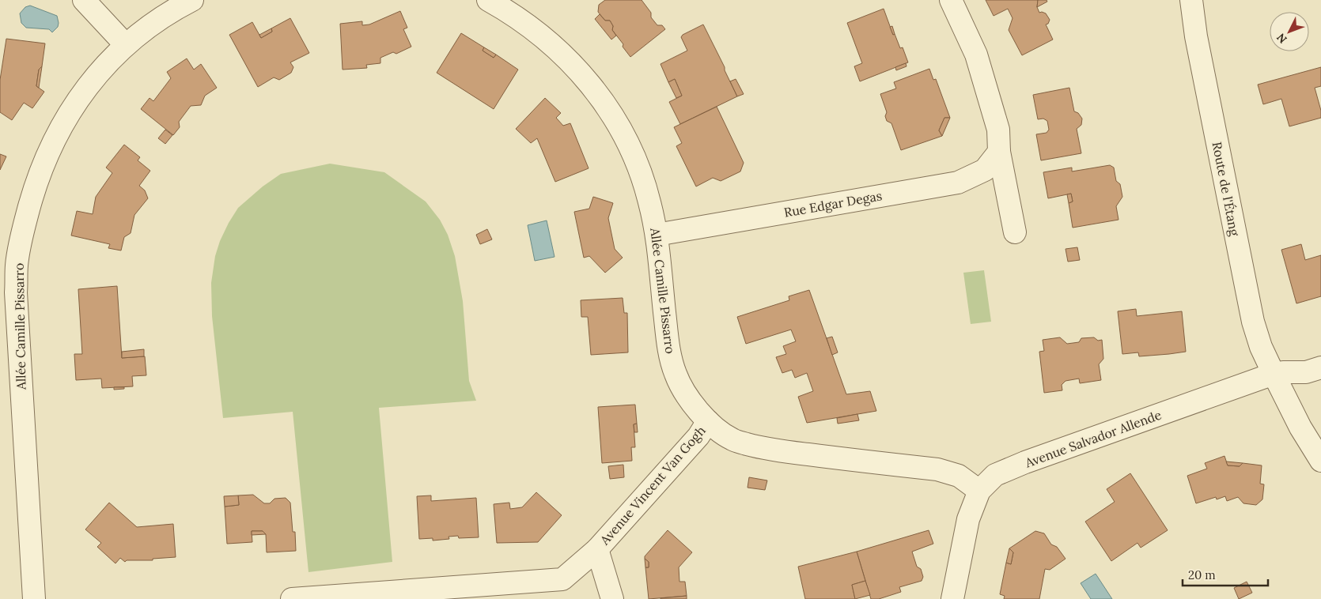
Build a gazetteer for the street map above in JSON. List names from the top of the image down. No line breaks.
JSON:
{"streets":{"street":["Route de l'Étang","Rue Edgar Degas","Allée Camille Pissarro","Avenue Salvador Allende","Avenue Vincent Van Gogh"]},"crossings":[["Route de l'Étang","Avenue Salvador Allende"],["Rue Edgar Degas","Allée Camille Pissarro"],["Allée Camille Pissarro","Avenue Salvador Allende"],["Allée Camille Pissarro","Avenue Vincent Van Gogh"]],"scale_bar":"20 m","north":"bottom left"}
